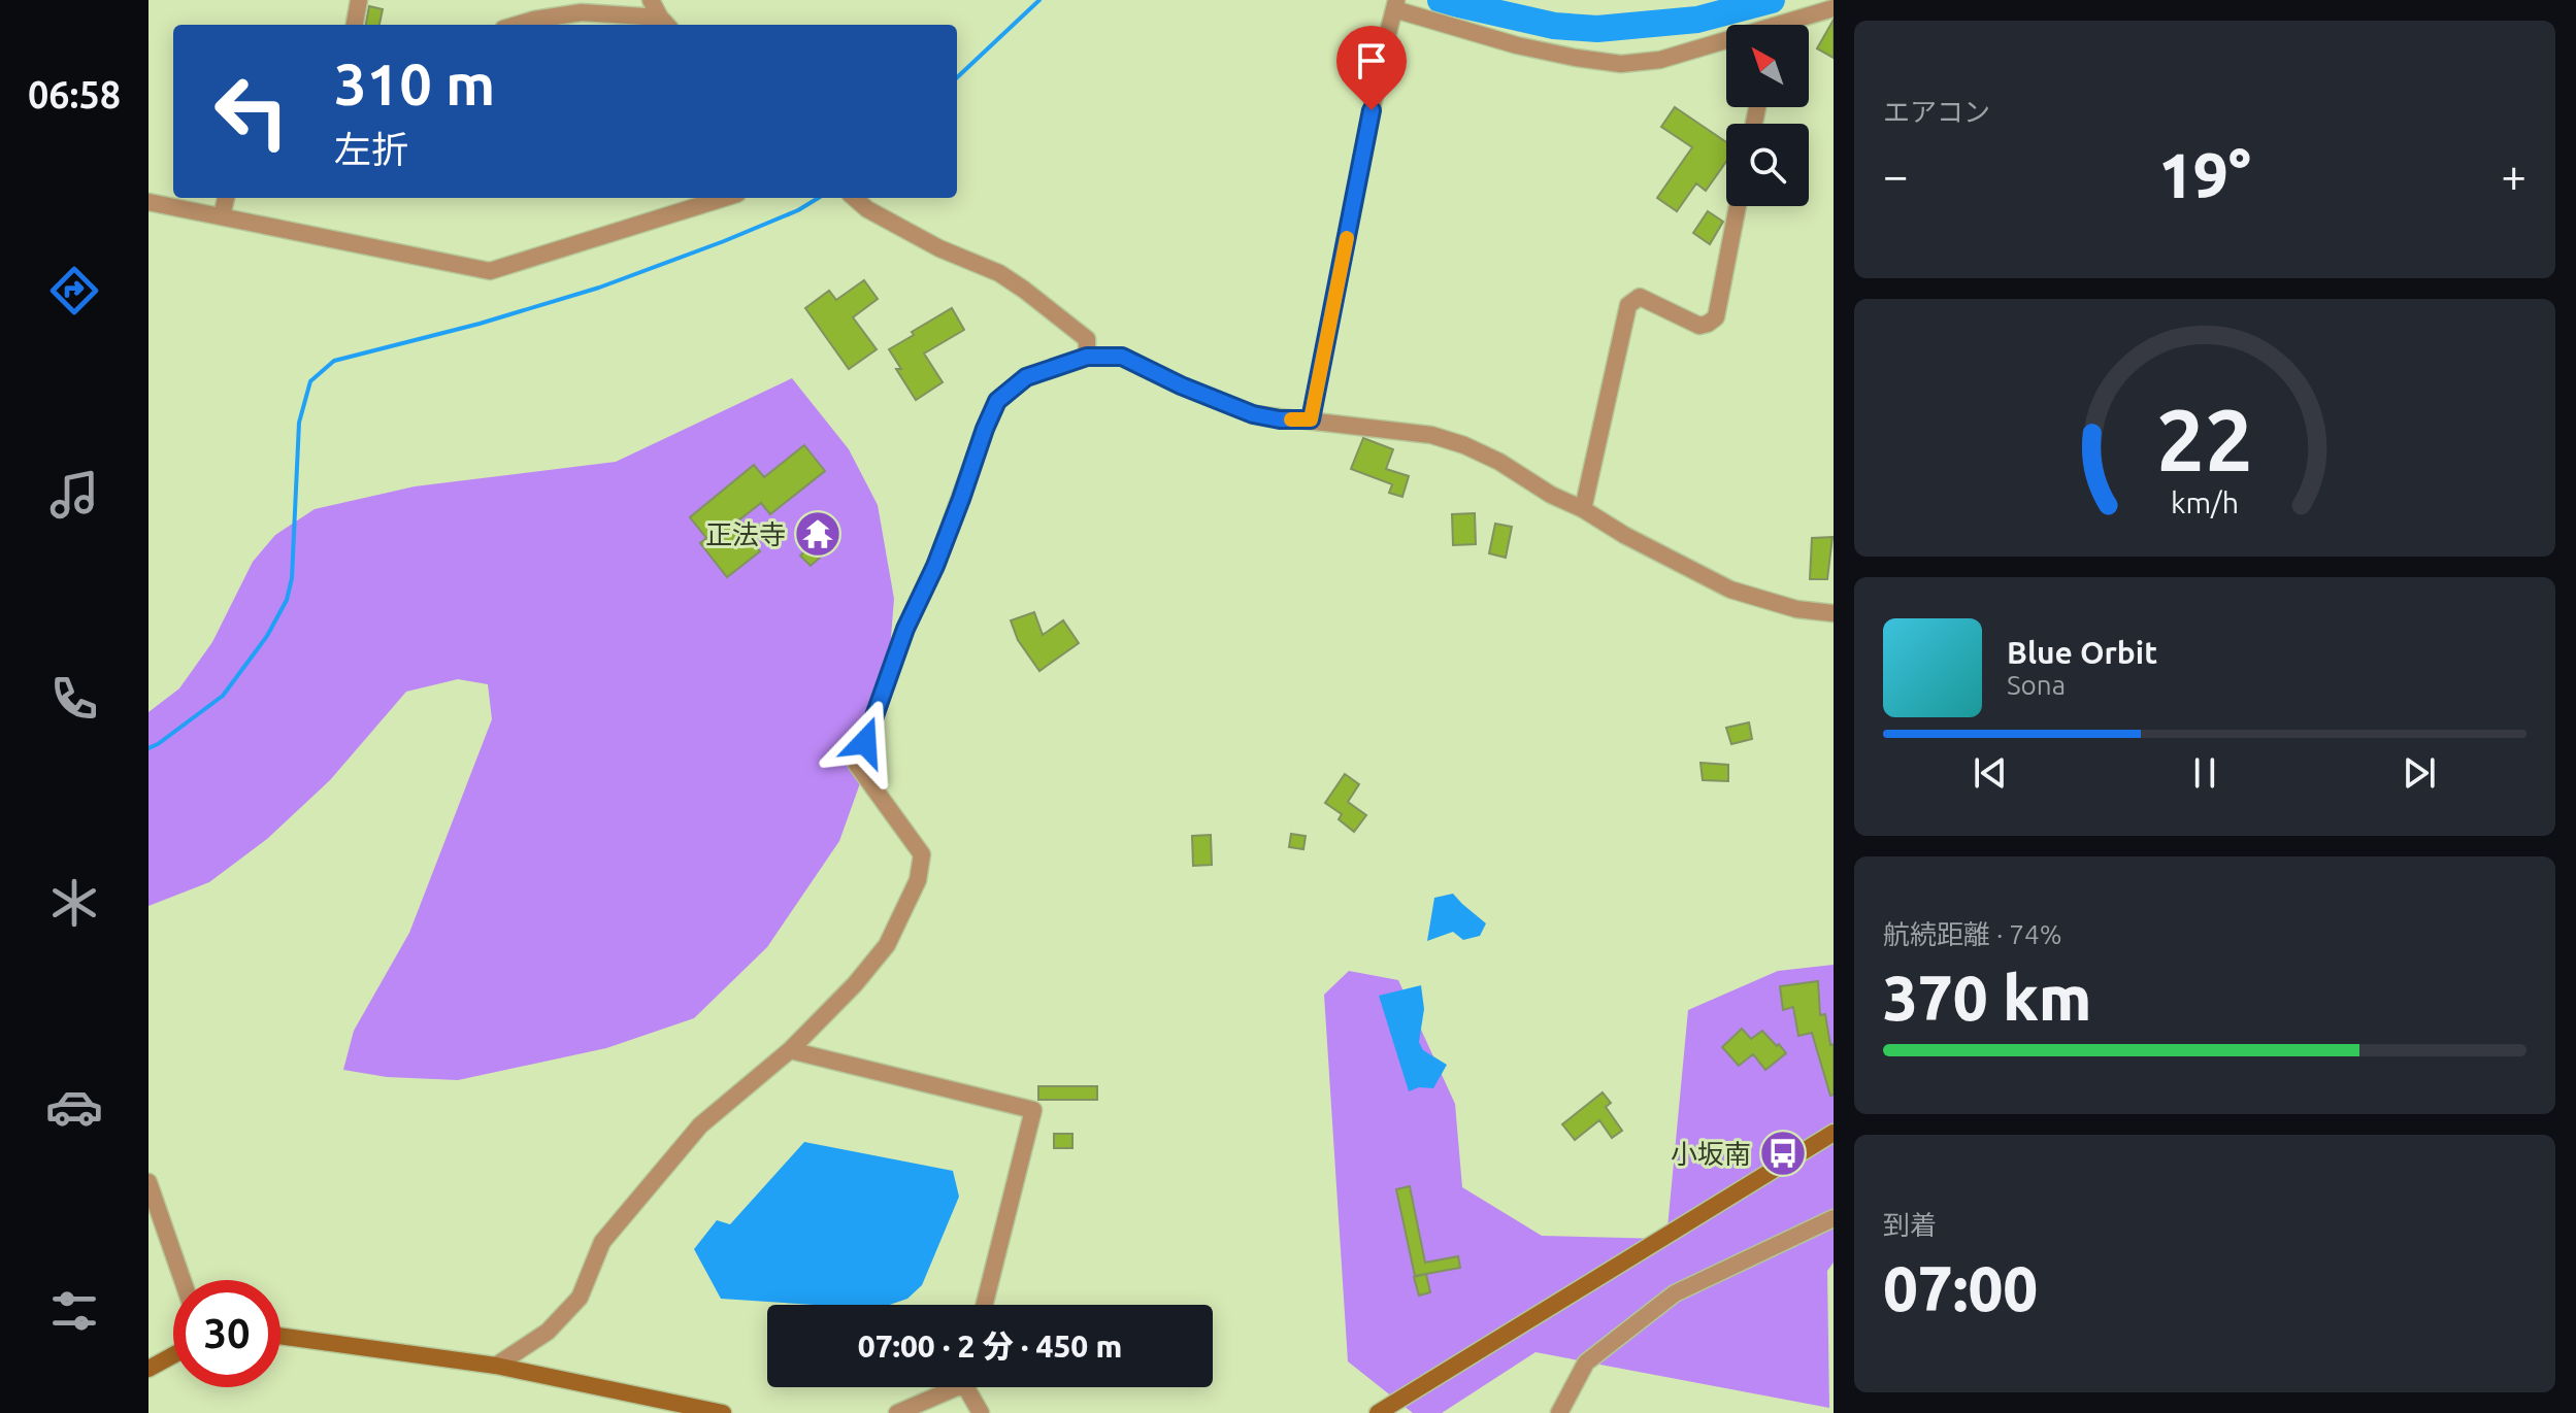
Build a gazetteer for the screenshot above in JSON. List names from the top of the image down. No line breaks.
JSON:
{"places":{"temple":["正法寺"],"bus stop":["小坂南"]},"north":"top left","page":{"tabs":"06:58","tile":["エアコン",["航続距離 · 74%","370 km"],["到着","07:00"]],"turn":["310 m","左折"],"heat":["−","19°","+"],"song":["Blue Orbit","Sona"],"limit":"30","trip":"07:00 · 2 分 · 450 m","gauge":["22","km/h"]}}
